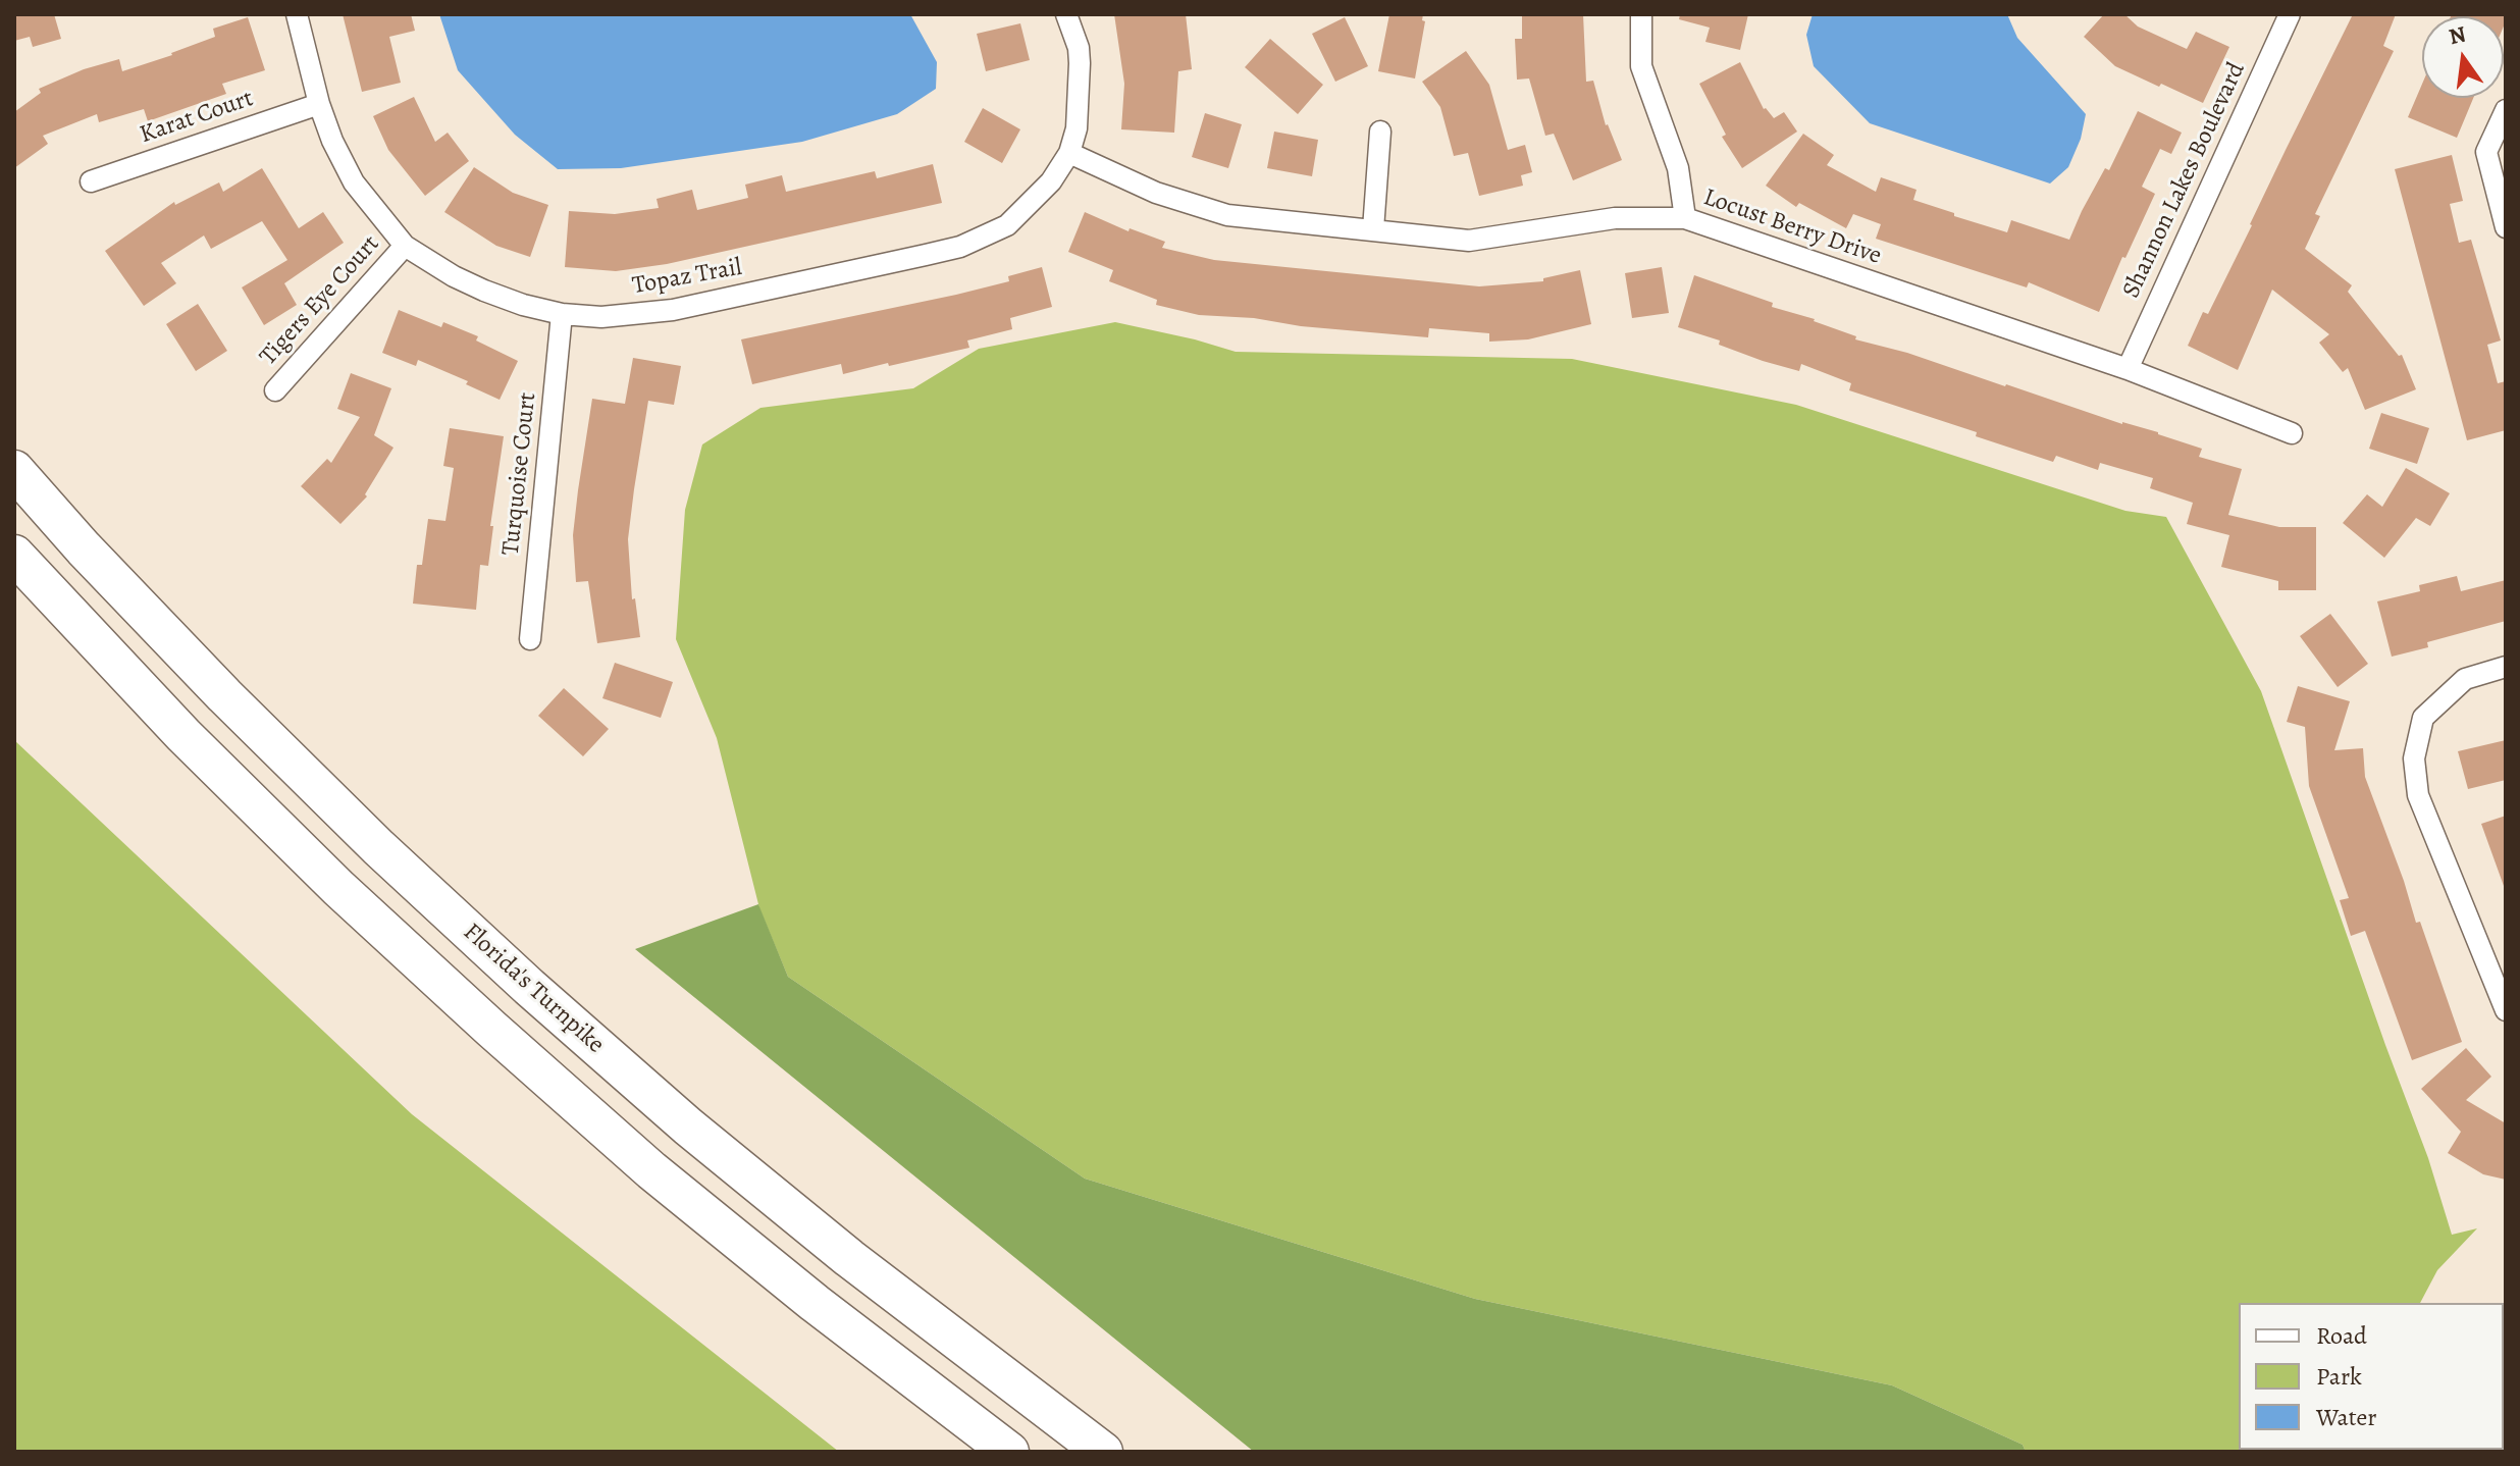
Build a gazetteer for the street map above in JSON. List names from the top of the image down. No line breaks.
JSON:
{"streets":{"highway":["Florida's Turnpike"],"street":["Karat Court","Shannon Lakes Boulevard","Locust Berry Drive","Topaz Trail","Tigers Eye Court","Turquoise Court"]},"crossings":[["Karat Court","Topaz Trail"],["Shannon Lakes Boulevard","Locust Berry Drive"],["Locust Berry Drive","Topaz Trail"],["Topaz Trail","Tigers Eye Court"],["Topaz Trail","Turquoise Court"]],"legend":["Road","Park","Water"],"north":"top"}
